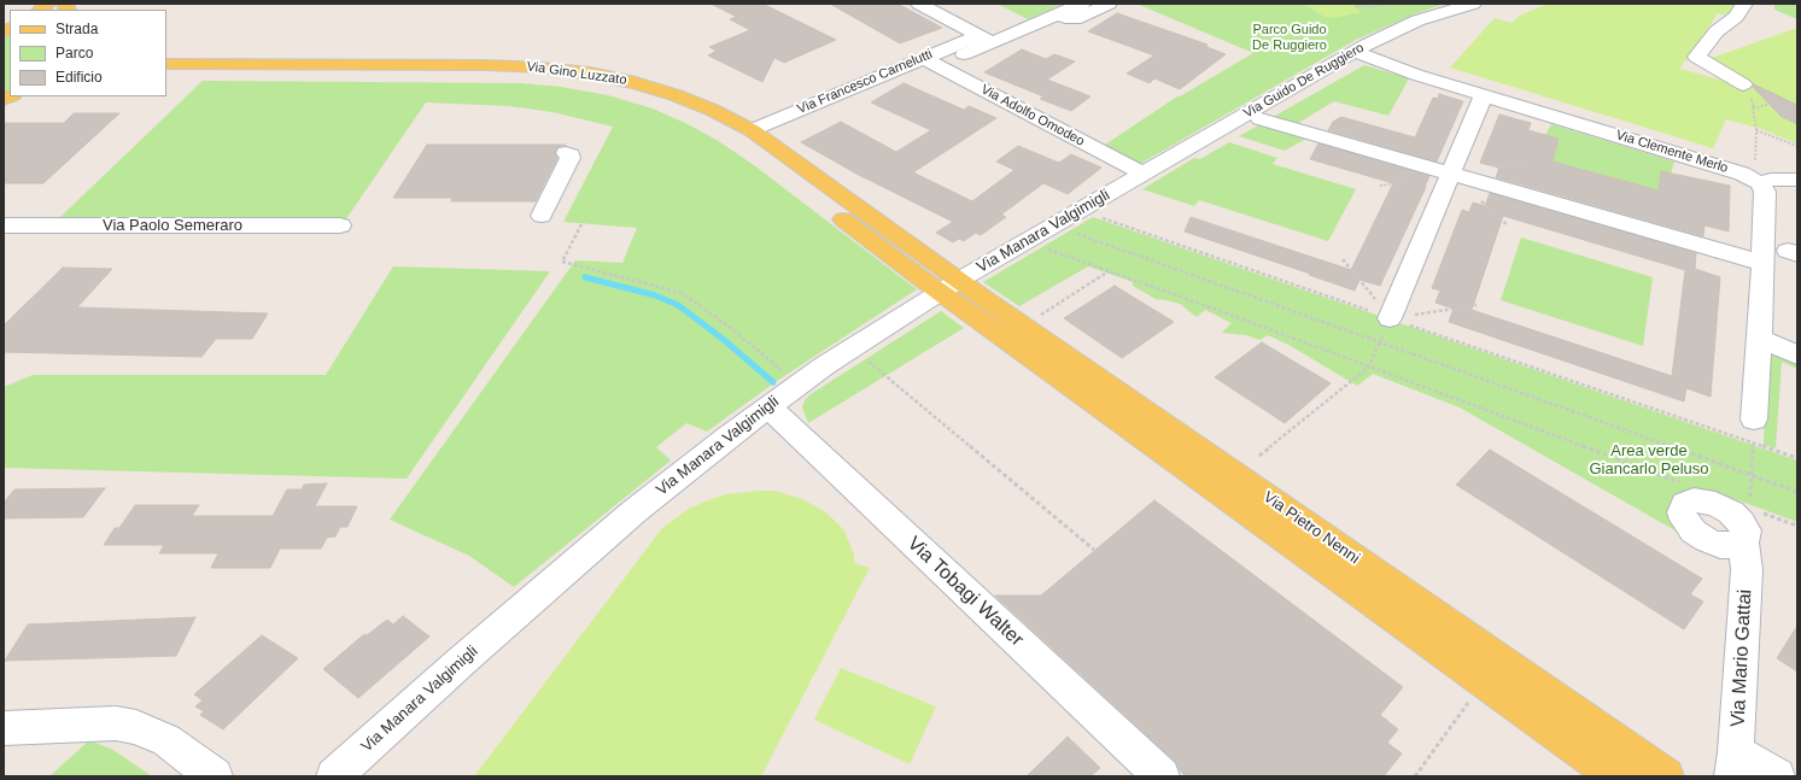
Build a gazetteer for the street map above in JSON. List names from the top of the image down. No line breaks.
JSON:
{"streets":{"main road":["Via Gino Luzzato","Via Pietro Nenni"],"street":["Via Guido De Ruggiero","Via Francesco Carnelutti","Via Adolfo Omodeo","Via Clemente Merlo","Via Paolo Semeraro","Via Manara Valgimigli","Via Tobagi Walter","Via Mario Gattai"]},"crossings":[["Via Gino Luzzato","Via Francesco Carnelutti"],["Via Gino Luzzato","Via Manara Valgimigli"],["Via Gino Luzzato","Via Pietro Nenni"],["Via Guido De Ruggiero","Via Adolfo Omodeo"],["Via Guido De Ruggiero","Via Clemente Merlo"],["Via Guido De Ruggiero","Via Manara Valgimigli"],["Via Francesco Carnelutti","Via Adolfo Omodeo"],["Via Adolfo Omodeo","Via Manara Valgimigli"],["Via Manara Valgimigli","Via Pietro Nenni"],["Via Manara Valgimigli","Via Tobagi Walter"]],"parks":["Parco Guido De Ruggiero","Area verde Giancarlo Peluso"],"legend":["Strada","Parco","Edificio"]}
